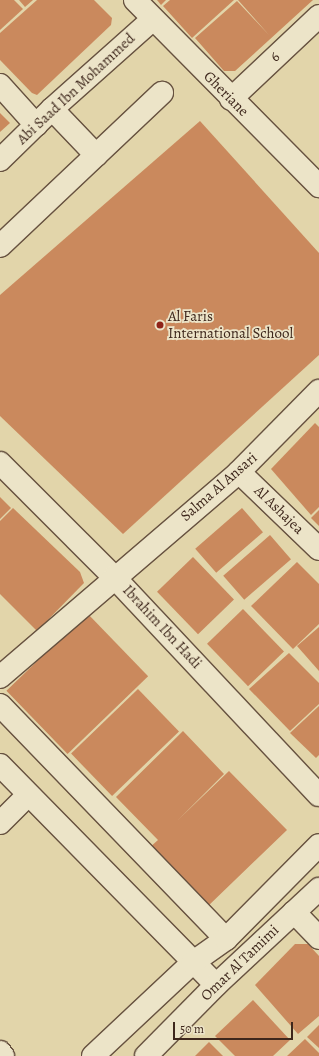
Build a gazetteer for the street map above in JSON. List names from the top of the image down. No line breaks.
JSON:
{"streets":{"street":["6","Abi Saad Ibn Mohammed","Gheriane","Salma Al Ansari","Al Ashajea","Ibrahim Ibn Hadi","Omar Al Tamimi"]},"crossings":[["6","Gheriane"],["Abi Saad Ibn Mohammed","Gheriane"],["Salma Al Ansari","Al Ashajea"],["Salma Al Ansari","Ibrahim Ibn Hadi"]],"places":["Al Faris International School"],"scale_bar":"50 m"}
